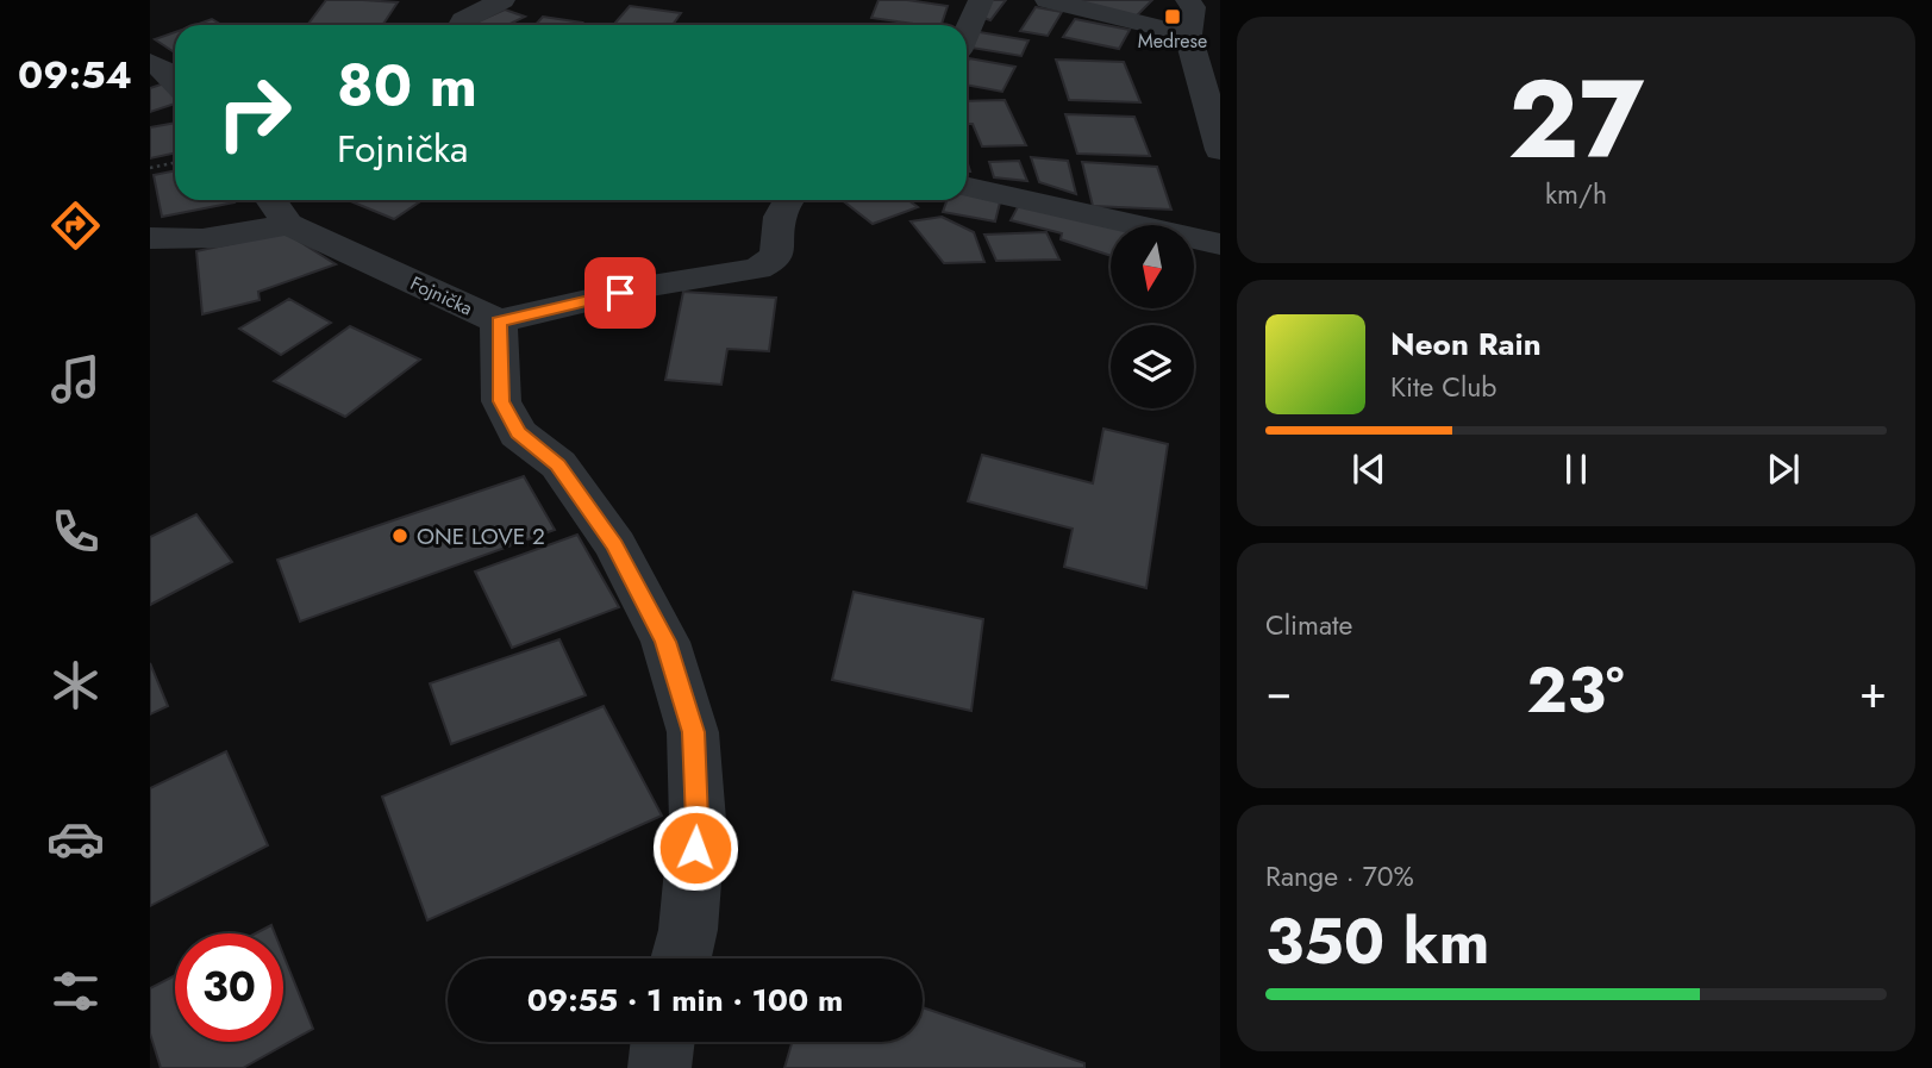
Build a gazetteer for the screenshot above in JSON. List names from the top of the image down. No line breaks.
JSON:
{"streets":{"street":["Fojnička"]},"places":{"transit":["Medrese"],"other":["ONE LOVE 2"]},"north":"bottom","page":{"tabs":"09:54","tile":[["27","km/h"],"Climate",["Range · 70%","350 km"]],"turn":["80 m","Fojnička"],"song":["Neon Rain","Kite Club"],"heat":["−","23°","+"],"limit":"30","trip":"09:55 · 1 min · 100 m"}}
